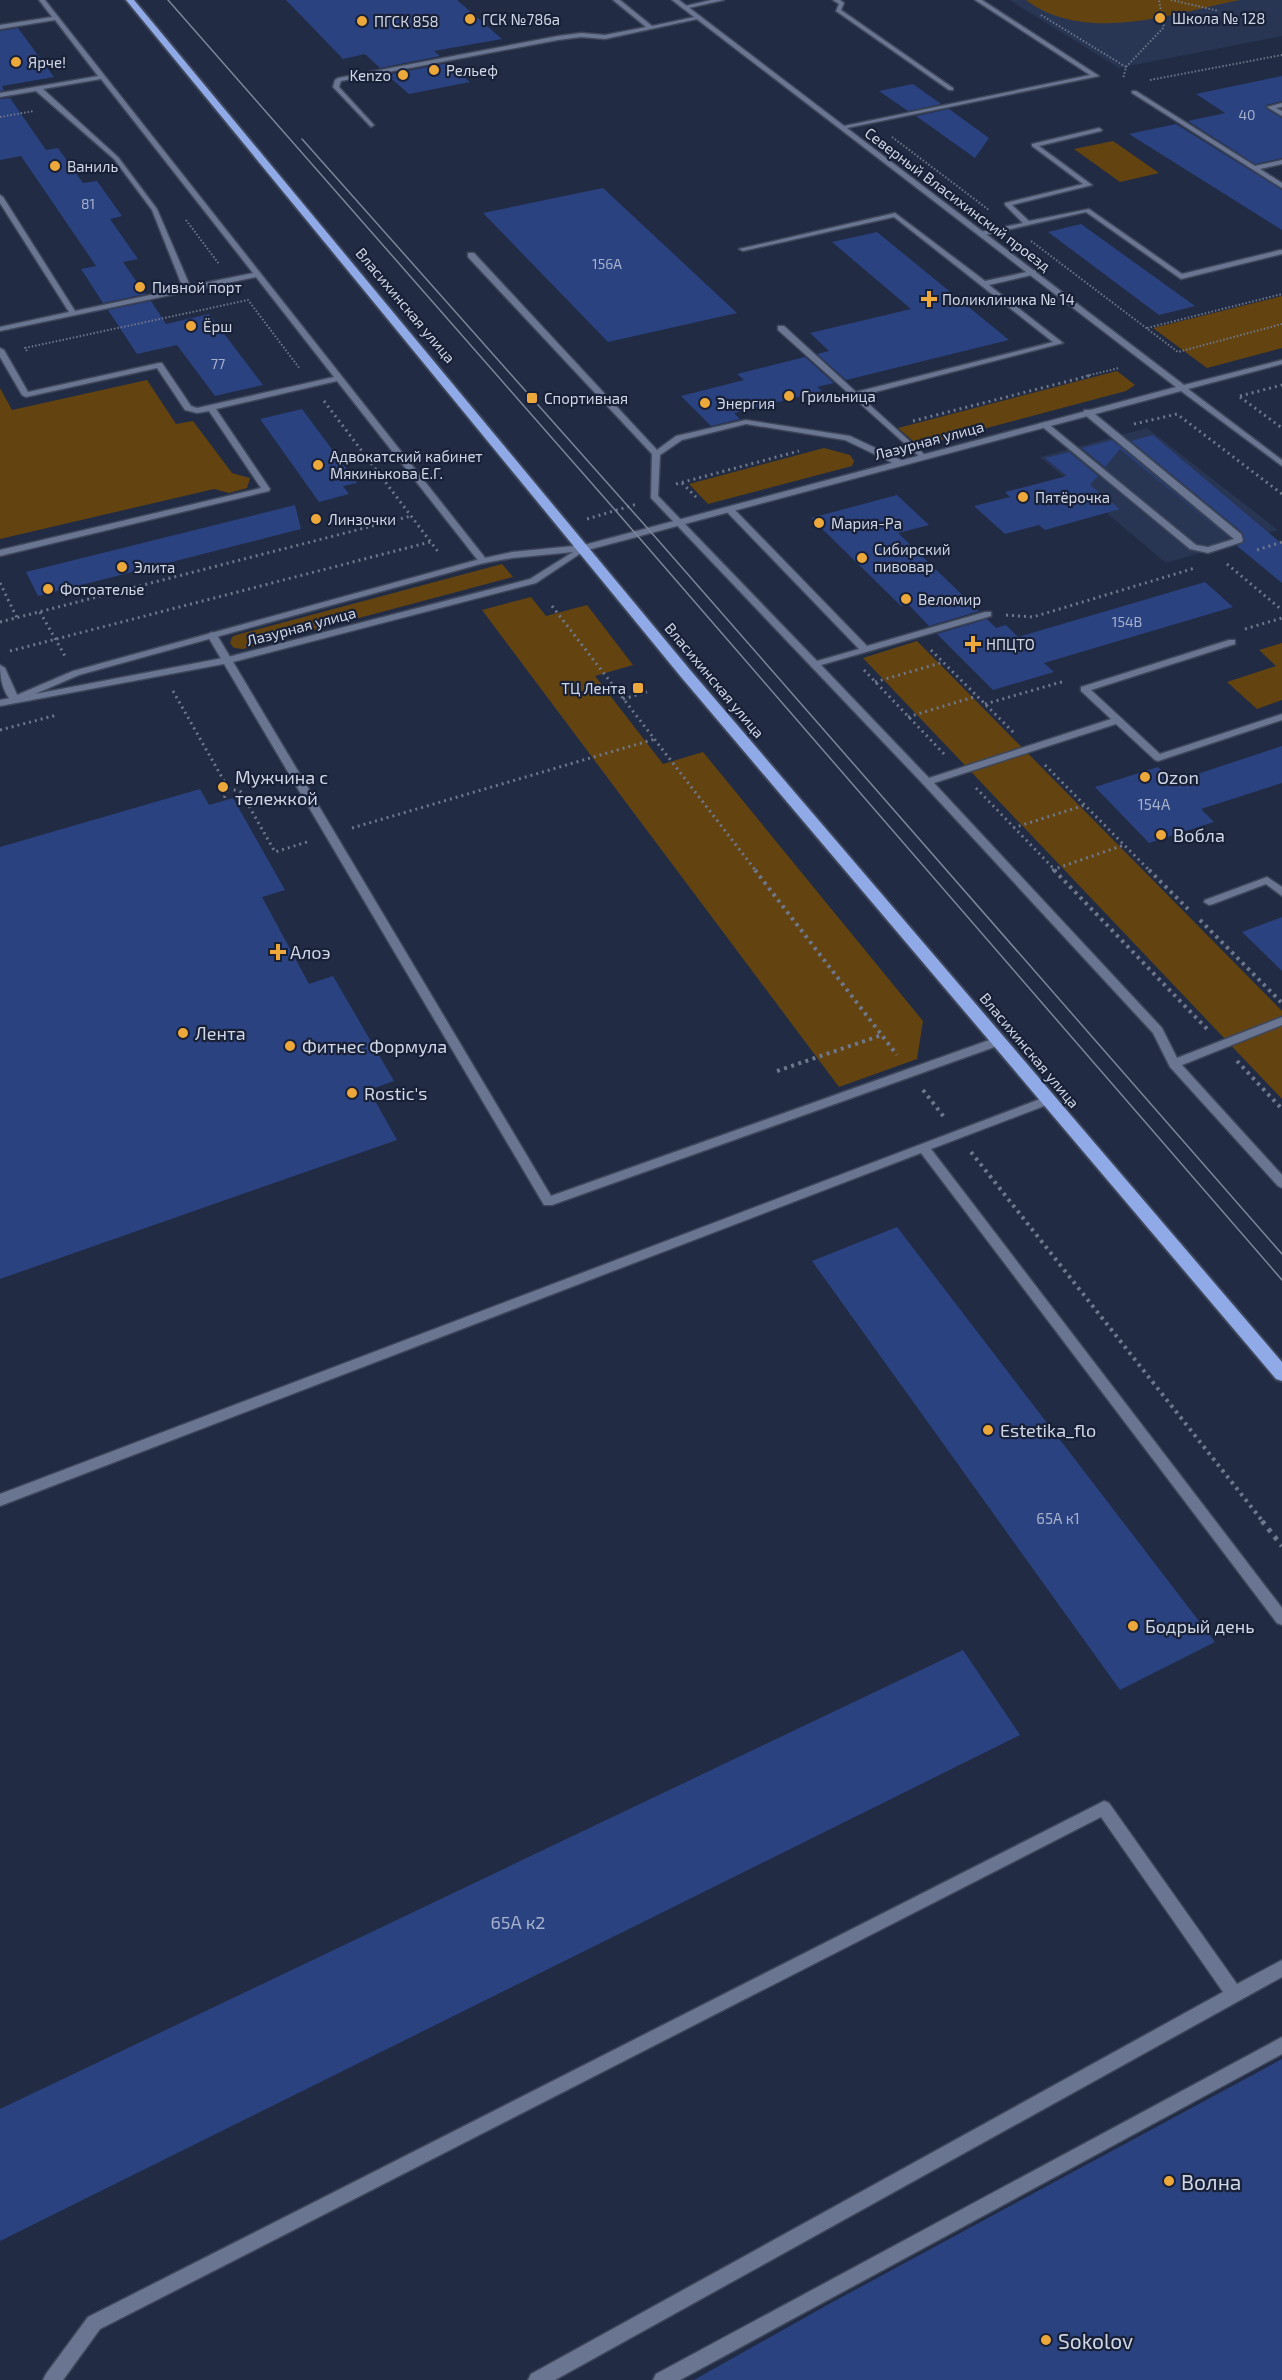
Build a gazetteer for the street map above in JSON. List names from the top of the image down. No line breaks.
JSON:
{"streets":{"highway":["Власихинская улица"],"street":["Северный Власихинский проезд","Лазурная улица"]},"crossings":[["Северный Власихинский проезд","Лазурная улица"],["Власихинская улица","Лазурная улица"]],"places":{"other":["Школа № 128","ГСК №786а","ПГСК 858","Ярче!","Рельеф","Kenzo","Ваниль","Пивной порт","Ёрш","Грильница","Энергия","Адвокатский кабинет Мякинькова Е.Г.","Пятёрочка","Линзочки","Мария-Ра","Сибирский пивовар","Элита","Фотоателье","Веломир","Ozon","Мужчина с тележкой","Вобла","Лента","Фитнес Формула","Rostic's","Estetika_flo","Бодрый день","Волна","Sokolov"],"health":["Поликлиника № 14","НПЦТО","Алоэ"],"transit":["Спортивная","ТЦ Лента"]},"house_numbers":["40","81","156А","77","154В","154А","65А к1","65А к2"]}
